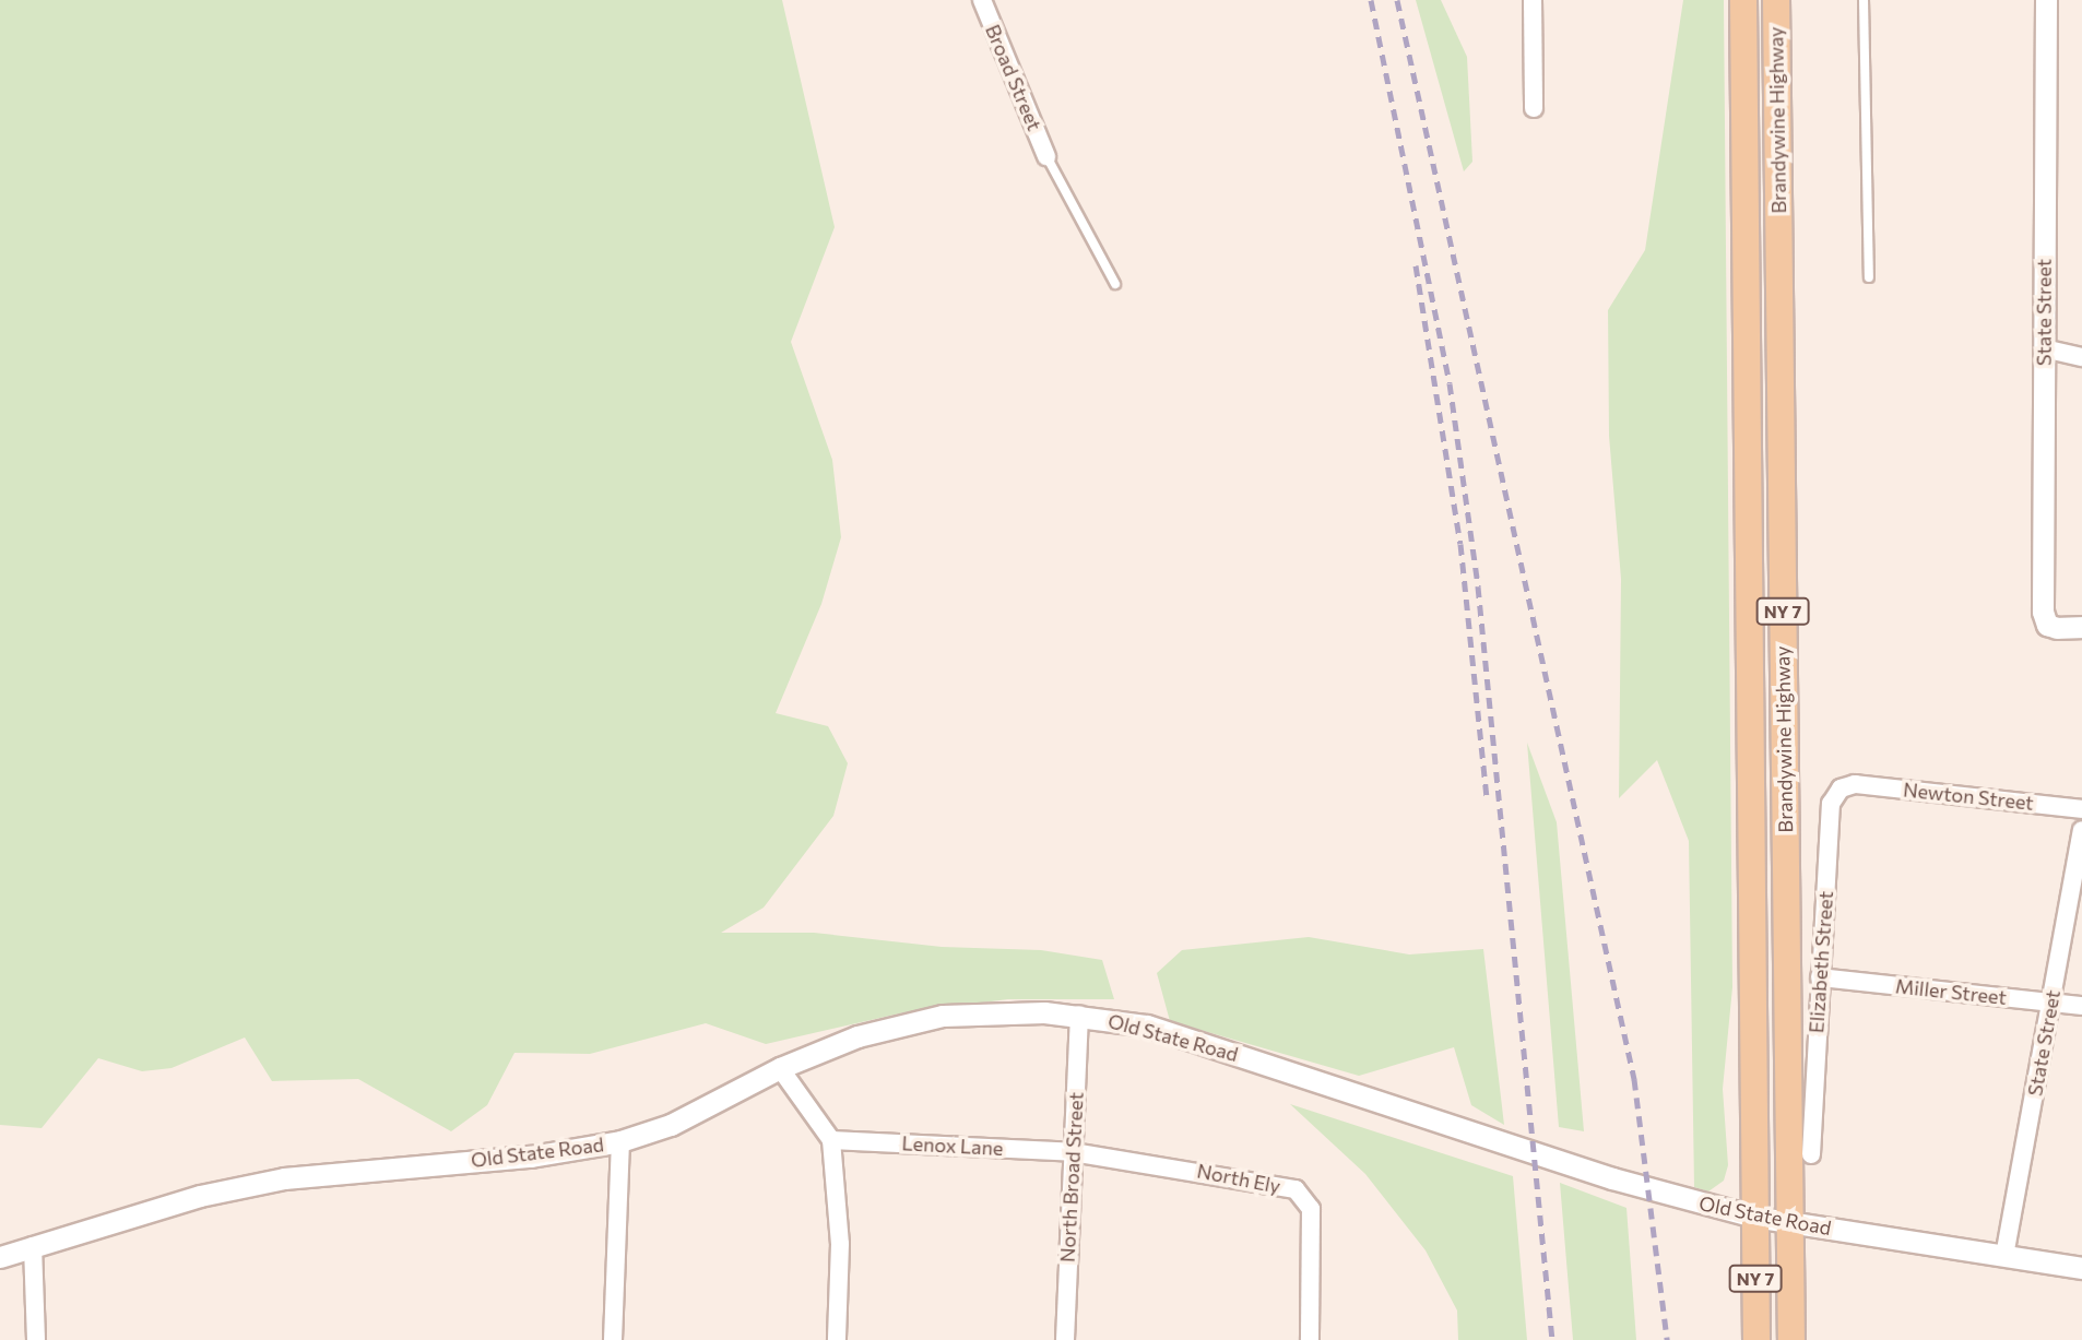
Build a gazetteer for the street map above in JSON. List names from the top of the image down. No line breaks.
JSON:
{"streets":{"main road":["Brandywine Highway","NY 7"],"street":["Broad Street","State Street","Newton Street","Elizabeth Street","Miller Street","Old State Road","Lenox Lane","North Broad Street","North Ely"]},"crossings":[["Brandywine Highway","Old State Road"],["State Street","Miller Street"],["State Street","Old State Road"],["Newton Street","Elizabeth Street"],["Elizabeth Street","Miller Street"],["Old State Road","North Broad Street"],["Lenox Lane","North Broad Street"],["Lenox Lane","North Ely"],["North Broad Street","North Ely"]]}
